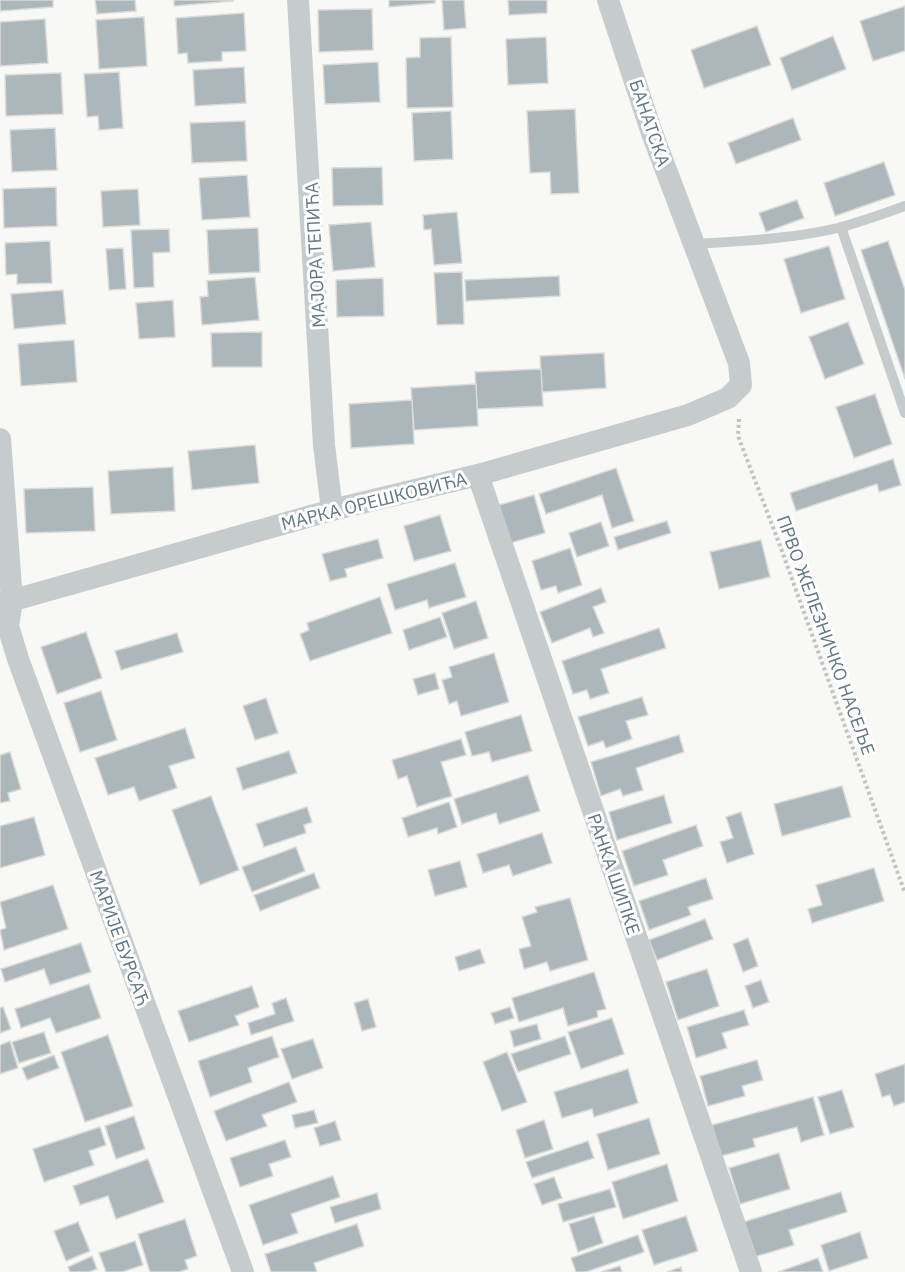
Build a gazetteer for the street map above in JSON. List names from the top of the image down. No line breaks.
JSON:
{"streets":{"street":["БАНАТСКА","МАЈОРА ТЕПИЋА","МАРКА ОРЕШКОВИЋА","РАНКА ШИПКЕ","МАРИЈЕ БУРСАЋ"],"path":["ПРВО ЖЕЛЕЗНИЧКО НАСЕЉЕ"]},"crossings":[["БАНАТСКА","МАРКА ОРЕШКОВИЋА"],["БАНАТСКА","ПРВО ЖЕЛЕЗНИЧКО НАСЕЉЕ"],["МАЈОРА ТЕПИЋА","МАРКА ОРЕШКОВИЋА"],["МАРКА ОРЕШКОВИЋА","ПРВО ЖЕЛЕЗНИЧКО НАСЕЉЕ"],["МАРКА ОРЕШКОВИЋА","РАНКА ШИПКЕ"],["МАРКА ОРЕШКОВИЋА","МАРИЈЕ БУРСАЋ"]]}
